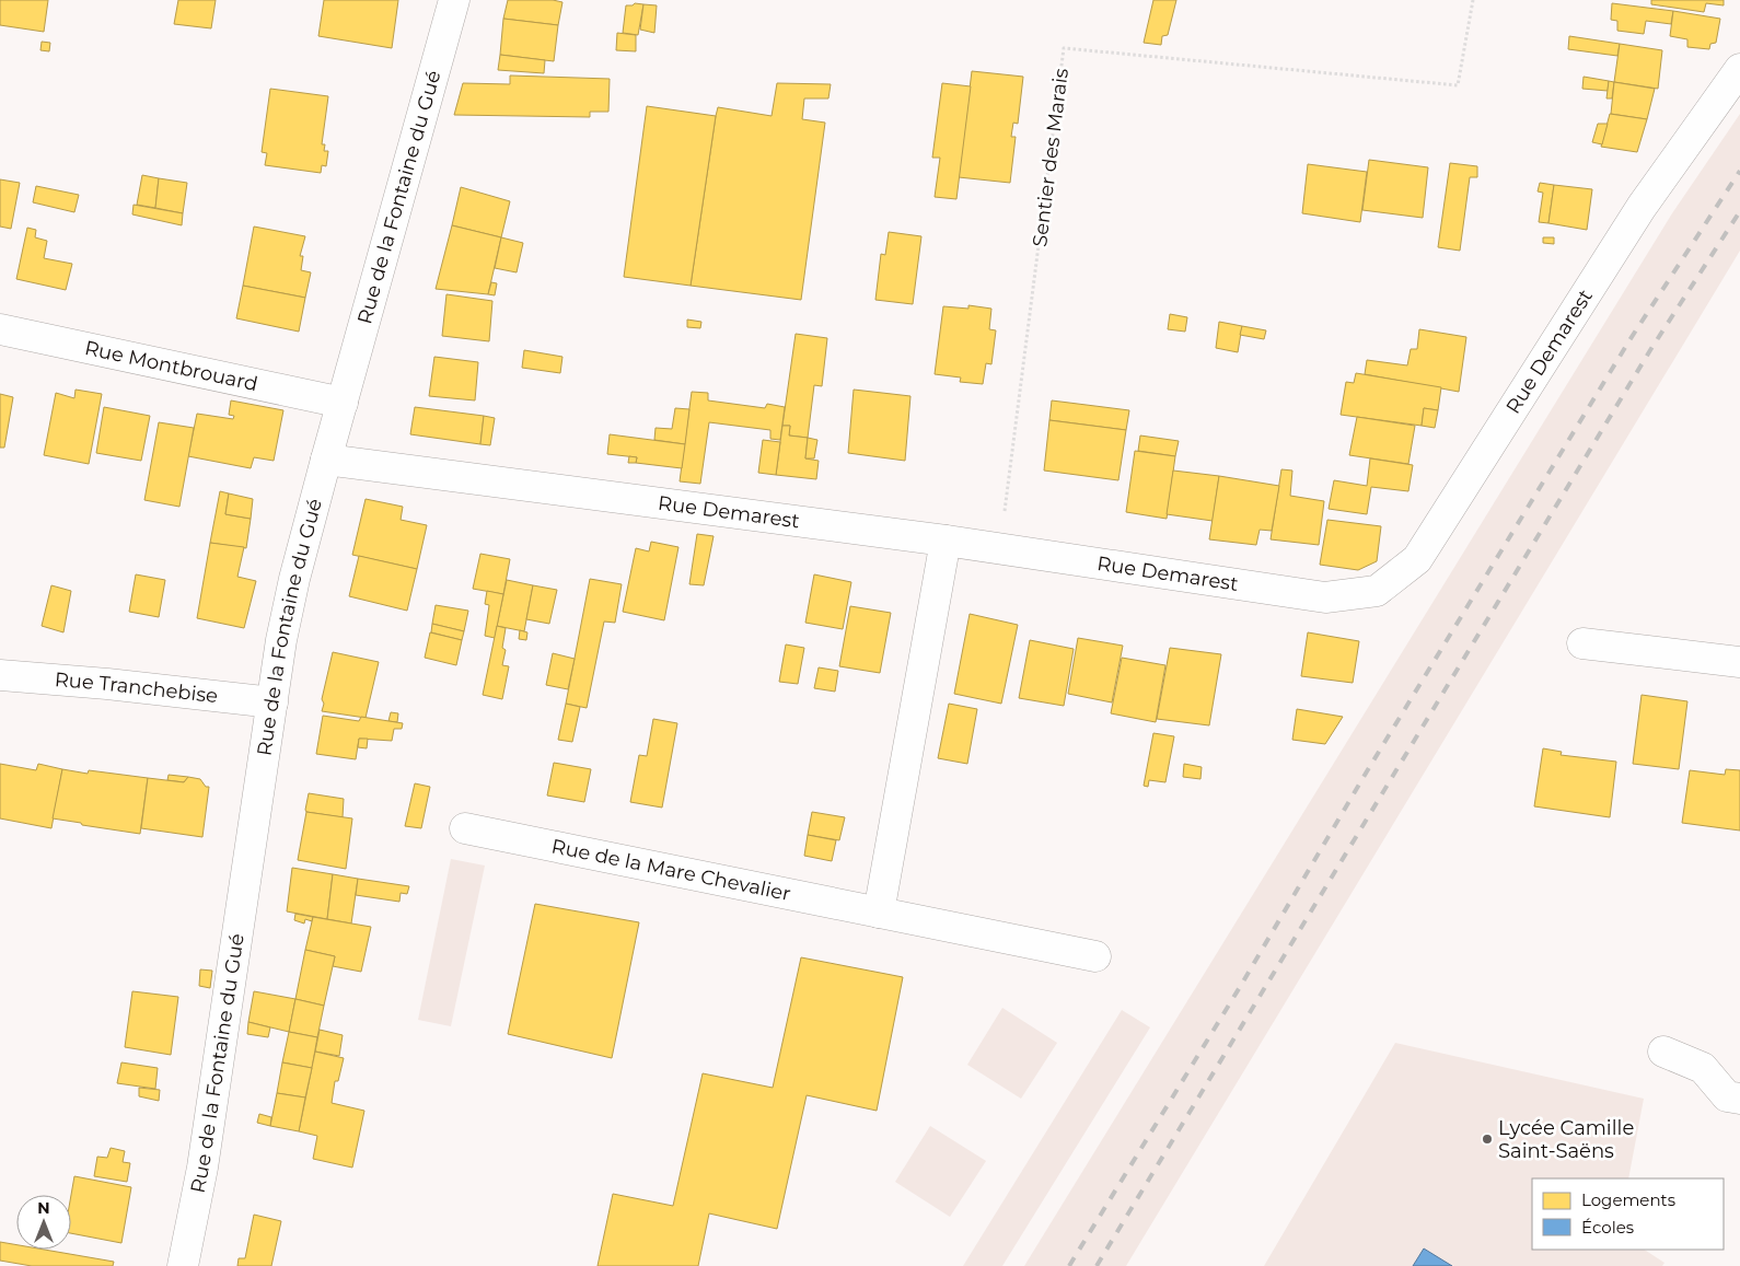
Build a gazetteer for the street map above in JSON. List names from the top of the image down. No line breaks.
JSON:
{"streets":{"street":["Rue de la Fontaine du Gué","Rue Demarest","Rue Montbrouard","Rue Tranchebise","Rue de la Mare Chevalier"],"path":["Sentier des Marais"]},"crossings":[["Sentier des Marais","Rue Demarest"],["Rue de la Fontaine du Gué","Rue Demarest"],["Rue de la Fontaine du Gué","Rue Montbrouard"],["Rue de la Fontaine du Gué","Rue Tranchebise"]],"places":["Lycée Camille Saint-Saëns"],"legend":["Logements","Écoles"],"north":"top"}
